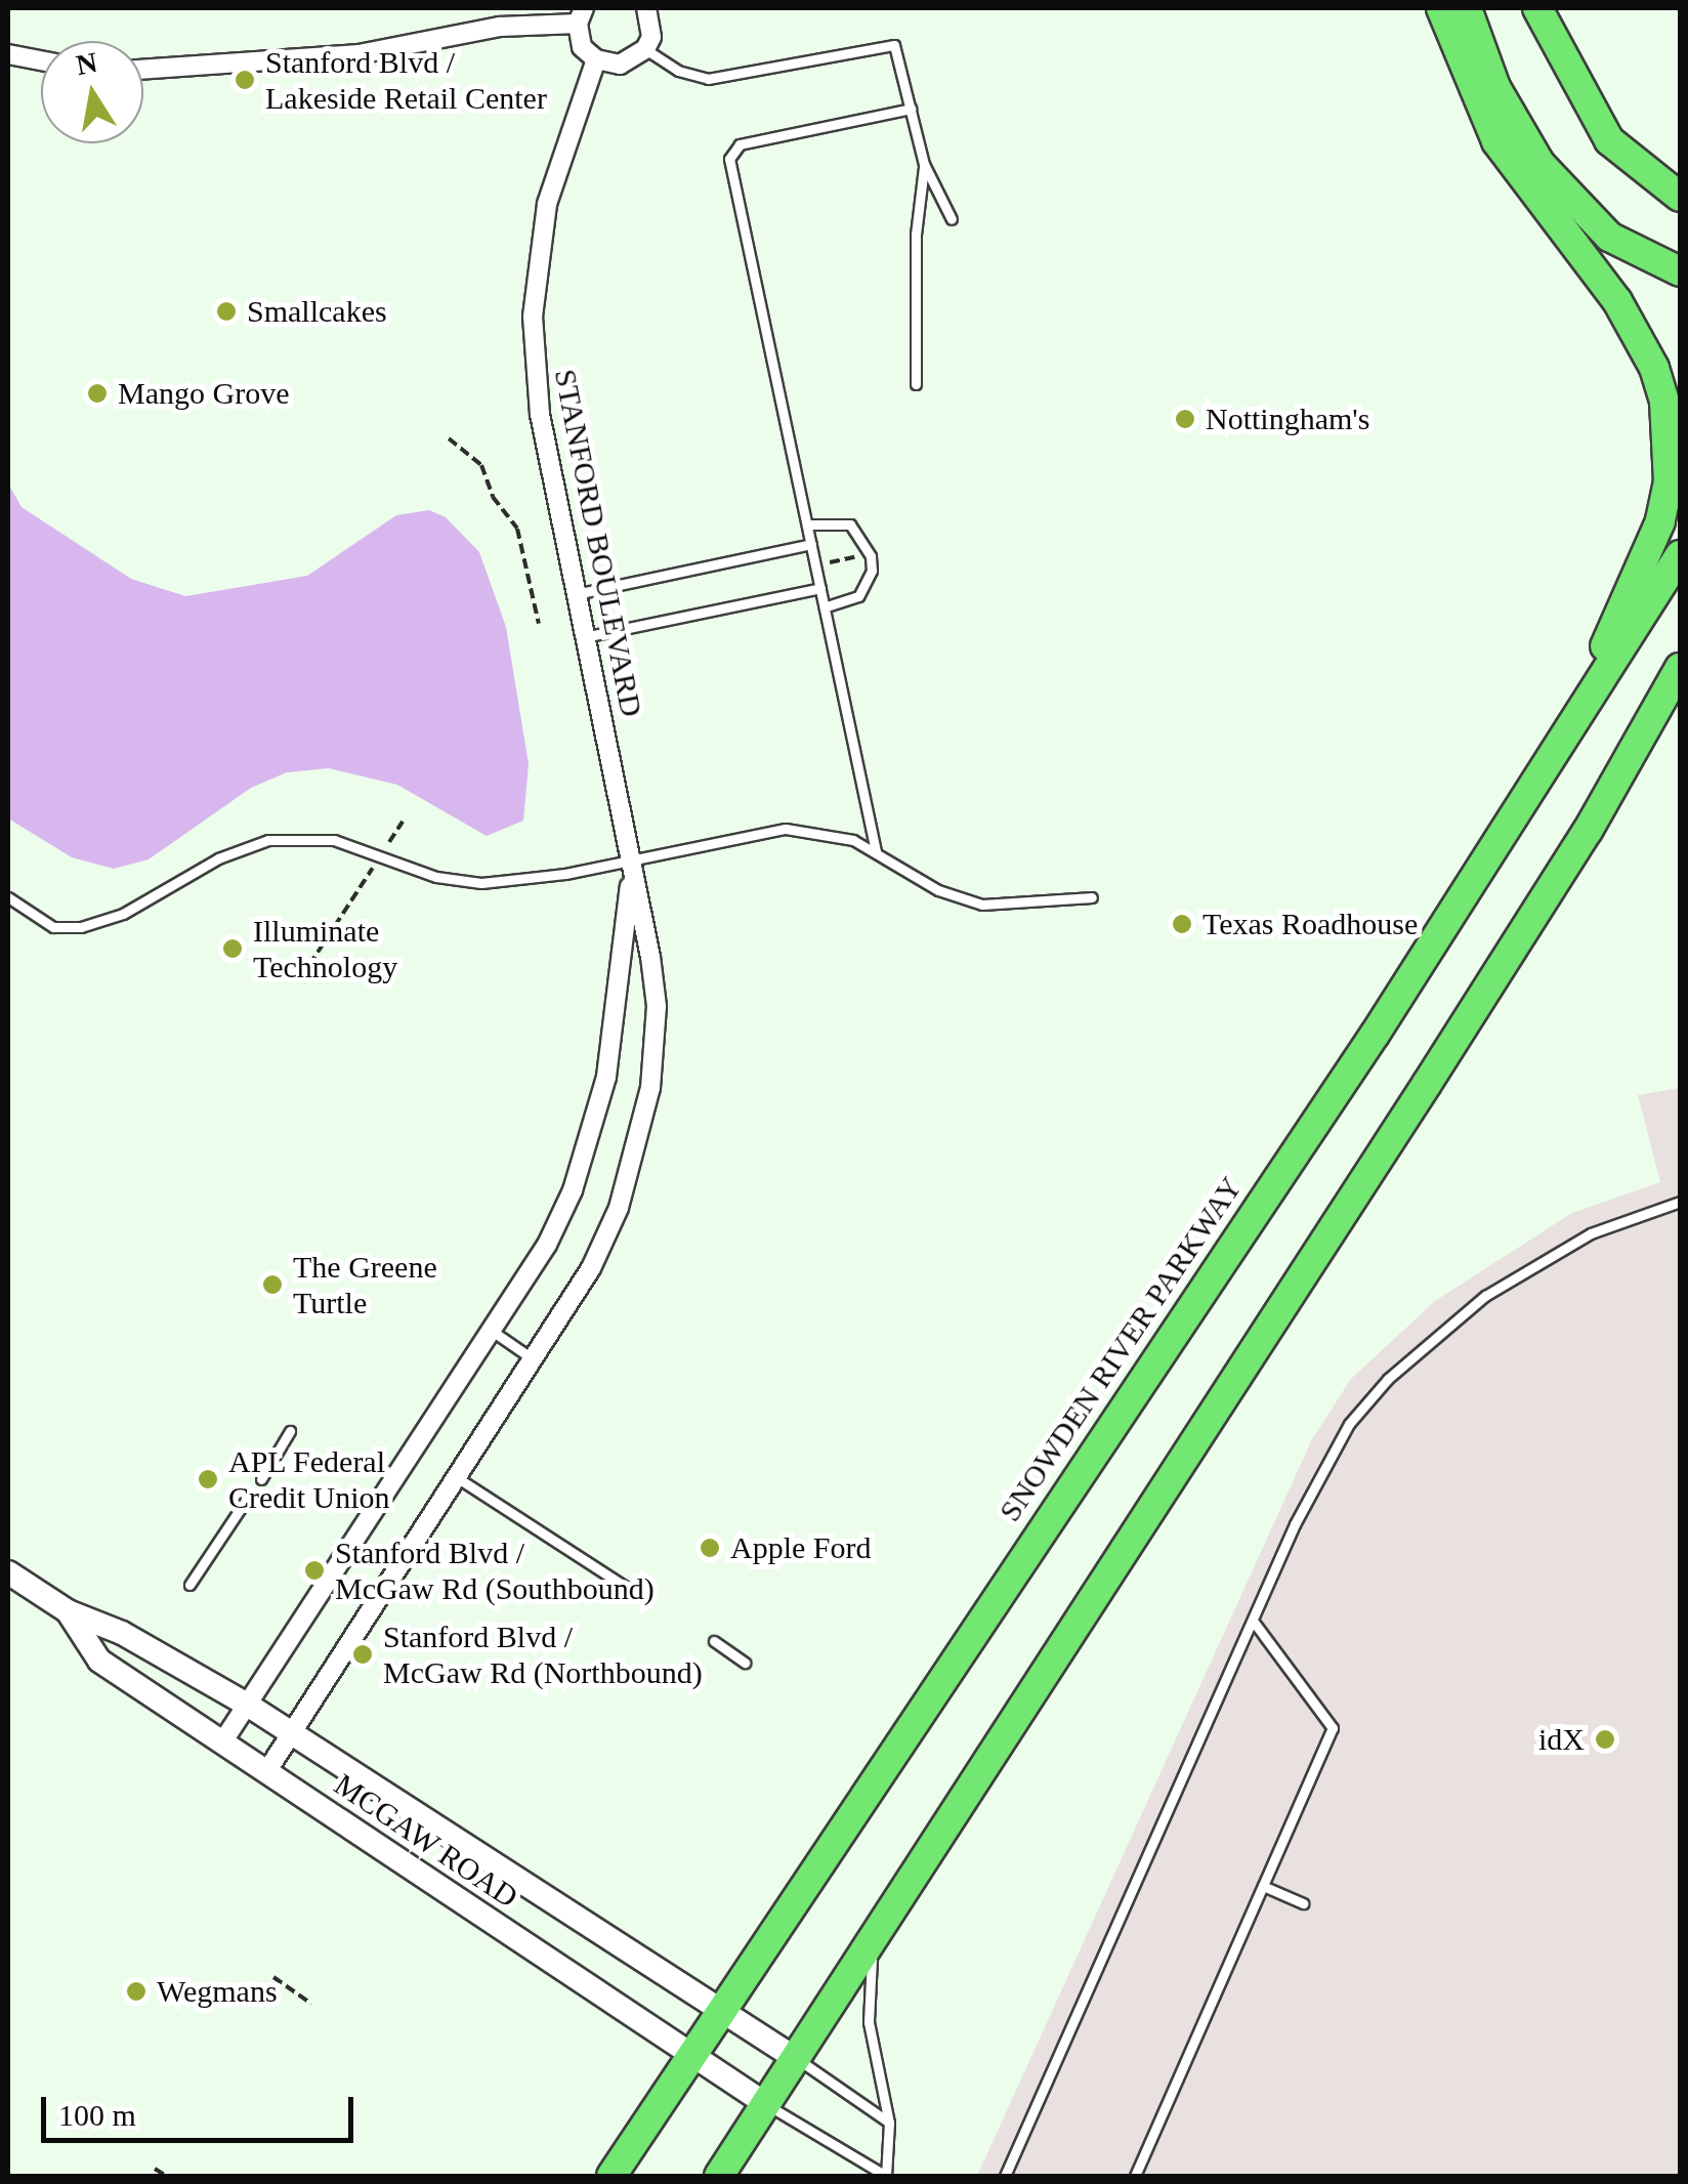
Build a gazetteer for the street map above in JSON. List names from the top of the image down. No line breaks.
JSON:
{"streets":{"main road":["SNOWDEN RIVER PARKWAY"],"street":["STANFORD BOULEVARD","MCGAW ROAD"]},"crossings":[["STANFORD BOULEVARD","MCGAW ROAD"],["SNOWDEN RIVER PARKWAY","MCGAW ROAD"]],"places":["Stanford Blvd / Lakeside Retail Center","Smallcakes","Mango Grove","Nottingham's","Texas Roadhouse","Illuminate Technology","The Greene Turtle","APL Federal Credit Union","Apple Ford","Stanford Blvd / McGaw Rd (Southbound)","Stanford Blvd / McGaw Rd (Northbound)","idX","Wegmans"],"scale_bar":"100 m","north":"top"}
